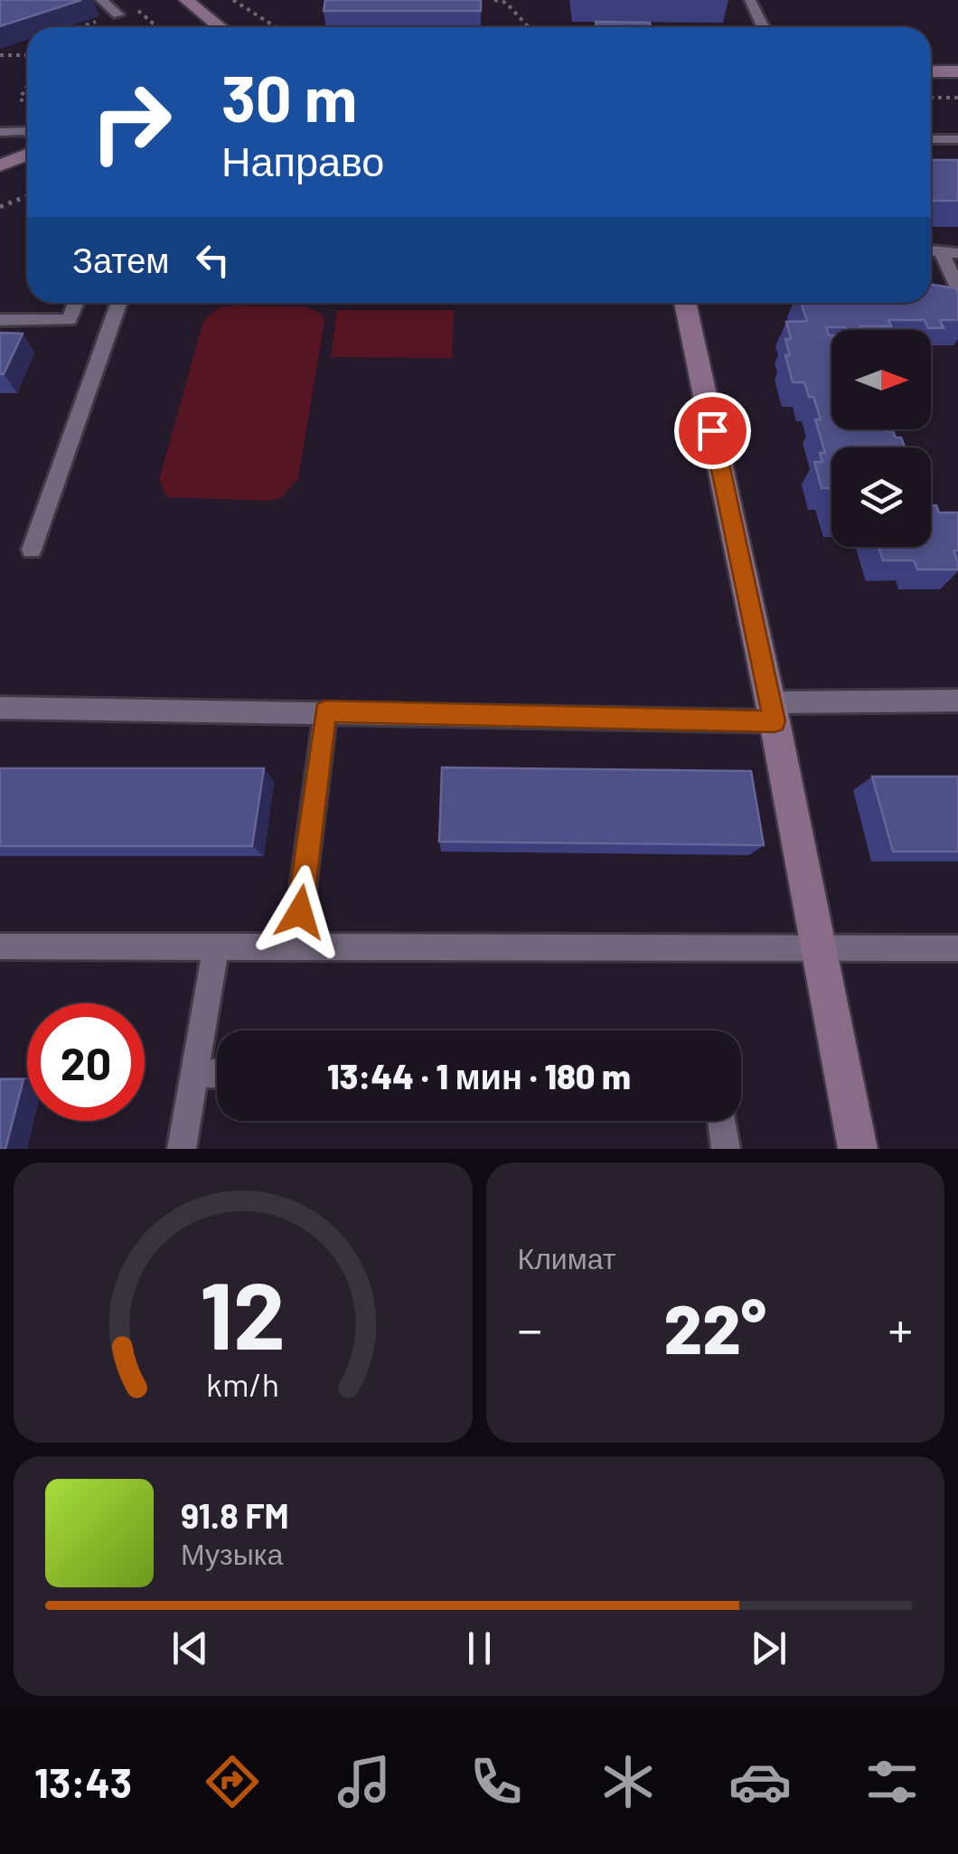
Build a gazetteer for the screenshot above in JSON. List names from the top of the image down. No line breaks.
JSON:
{"north":"right","page":{"turn":["30 m","Направо"],"then":"Затем","limit":"20","trip":"13:44 · 1 мин · 180 m","tile":"Климат","heat":["−","22°","+"],"song":["91.8 FM","Музыка"],"tabs":"13:43","gauge":["12","km/h"]}}
